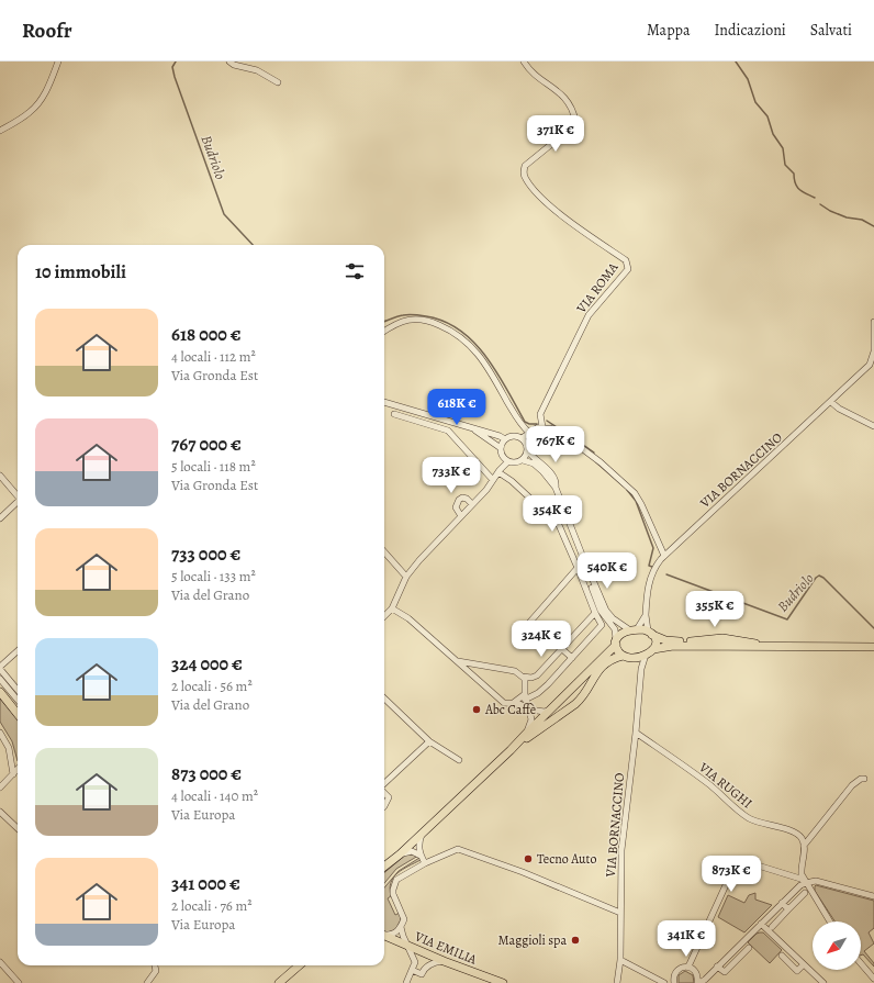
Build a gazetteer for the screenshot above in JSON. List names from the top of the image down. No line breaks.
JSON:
{"streets":{"main road":["VIA EMILIA"],"street":["VIA ROMA","VIA BORNACCINO","VIA RUGHI"]},"crossings":[["VIA BORNACCINO","VIA RUGHI"]],"water":["Budriolo"],"places":["Abc Caffè","Tecno Auto","Maggioli spa"],"north":"bottom left","page":{"header":"Roofr","nav":["Mappa","Indicazioni","Salvati"],"price":["371K €","618K €","767K €","733K €","354K €","540K €","355K €","324K €","873K €","341K €"],"heading":"10 immobili","list":[{"name":"618 000 €","note":"4 locali · 112 m² · Via Gronda Est"},{"name":"767 000 €","note":"5 locali · 118 m² · Via Gronda Est"},{"name":"733 000 €","note":"5 locali · 133 m² · Via del Grano"},{"name":"324 000 €","note":"2 locali · 56 m² · Via del Grano"},{"name":"873 000 €","note":"4 locali · 140 m² · Via Europa"},{"name":"341 000 €","note":"2 locali · 76 m² · Via Europa"}]}}
